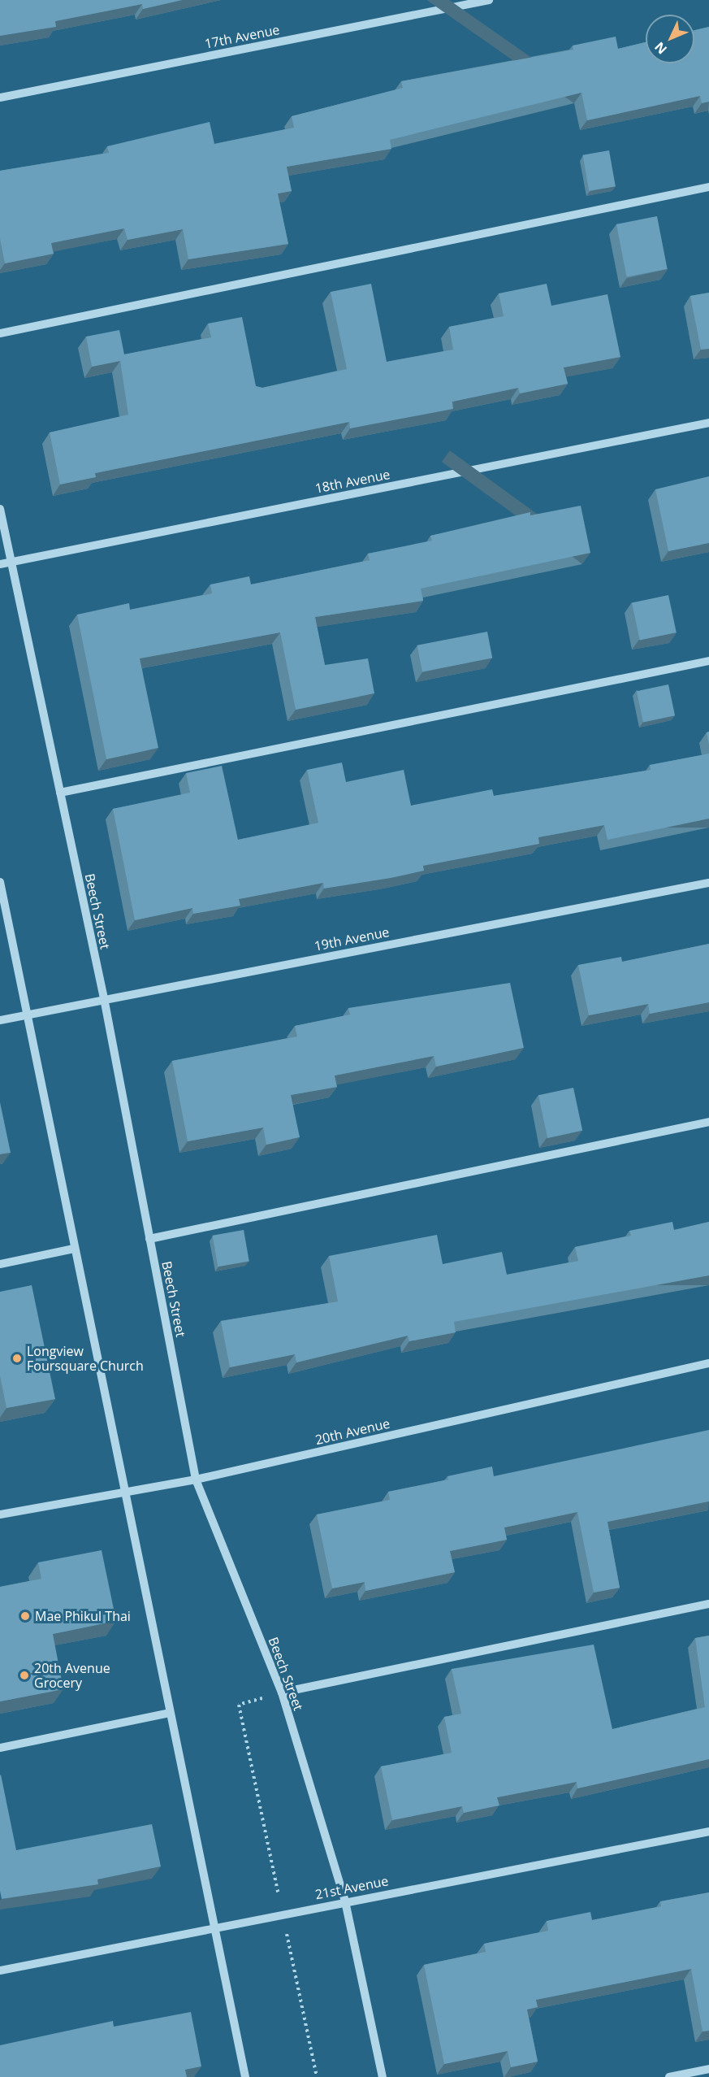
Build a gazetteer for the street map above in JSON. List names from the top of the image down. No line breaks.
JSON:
{"streets":{"street":["17th Avenue","18th Avenue","Beech Street","19th Avenue","20th Avenue","21st Avenue"]},"crossings":[["18th Avenue","Beech Street"],["Beech Street","19th Avenue"],["Beech Street","20th Avenue"],["Beech Street","21st Avenue"]],"places":["Longview Foursquare Church","Mae Phikul Thai","20th Avenue Grocery"],"north":"bottom left"}
